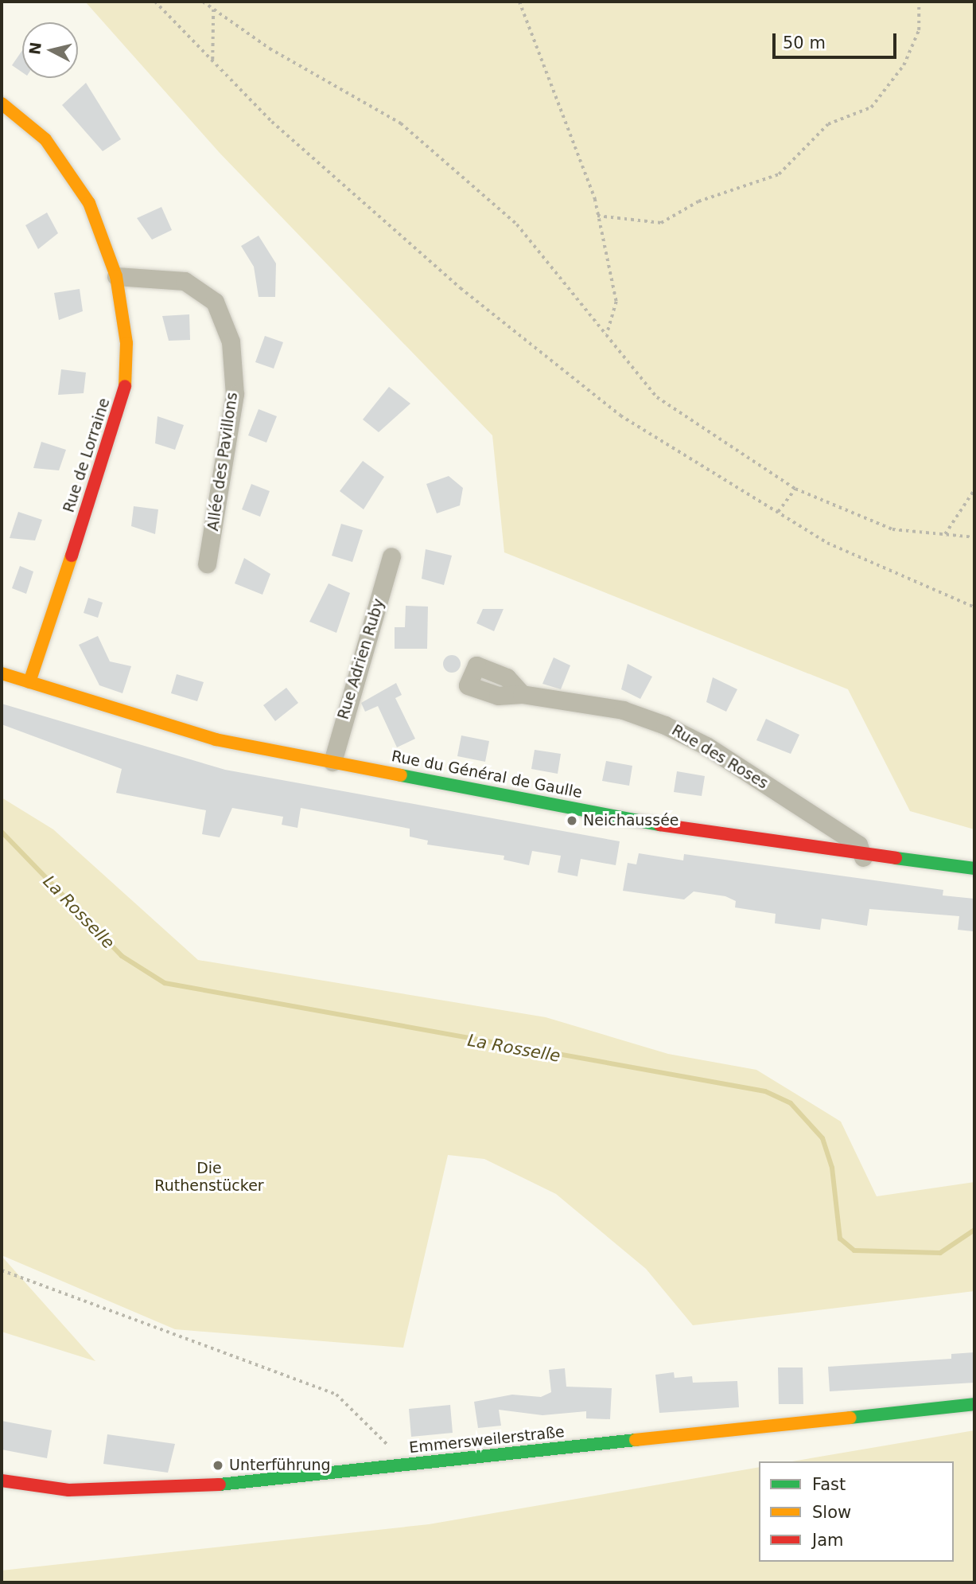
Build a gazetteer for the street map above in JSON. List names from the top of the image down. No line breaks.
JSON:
{"streets":{"main road":["Rue de Lorraine","Rue du Général de Gaulle","Emmersweilerstraße"],"street":["Allée des Pavillons","Rue Adrien Ruby","Rue des Roses"]},"crossings":[["Rue de Lorraine","Allée des Pavillons"],["Rue de Lorraine","Rue du Général de Gaulle"],["Rue Adrien Ruby","Rue du Général de Gaulle"],["Rue des Roses","Rue du Général de Gaulle"]],"water":["La Rosselle"],"parks":["Die Ruthenstücker"],"places":["Neichaussée","Unterführung"],"legend":["Fast","Slow","Jam"],"scale_bar":"50 m","north":"left"}
